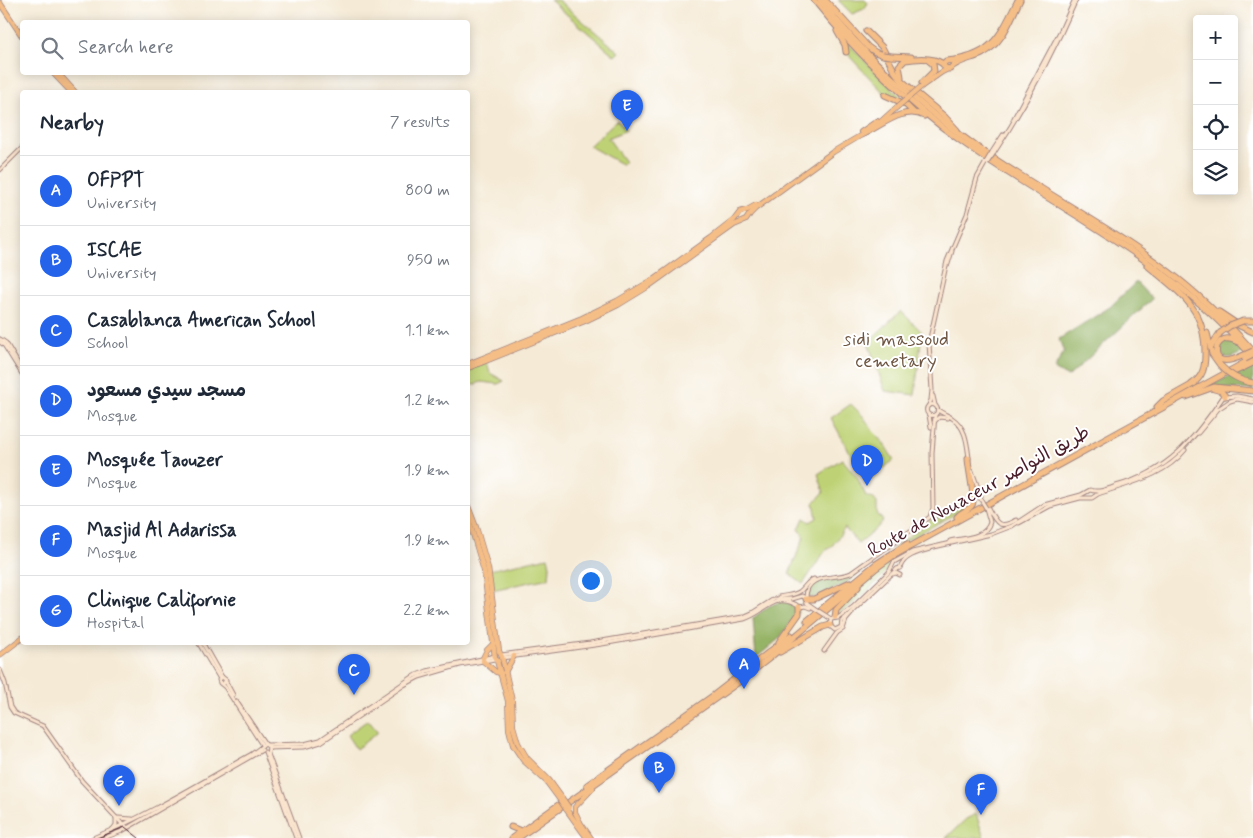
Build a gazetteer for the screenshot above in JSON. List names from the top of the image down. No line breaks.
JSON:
{"streets":{"highway":["Route de Nouaceur طريق النواصر"]},"parks":["sidi massoud cemetary"],"page":{"map_buttons":["+","−"],"search":"Search here","pins":["E","D","A","C","B","G","F"],"heading":["Nearby","7 results"],"list":[{"mark":"A","name":"OFPPT","note":"University","value":"800 m"},{"mark":"B","name":"ISCAE","note":"University","value":"950 m"},{"mark":"C","name":"Casablanca American School","note":"School","value":"1.1 km"},{"mark":"D","name":"مسجد سيدي مسعود","note":"Mosque","value":"1.2 km"},{"mark":"E","name":"Mosquée Taouzer","note":"Mosque","value":"1.9 km"},{"mark":"F","name":"Masjid Al Adarissa","note":"Mosque","value":"1.9 km"},{"mark":"G","name":"Clinique Californie","note":"Hospital","value":"2.2 km"}]}}
